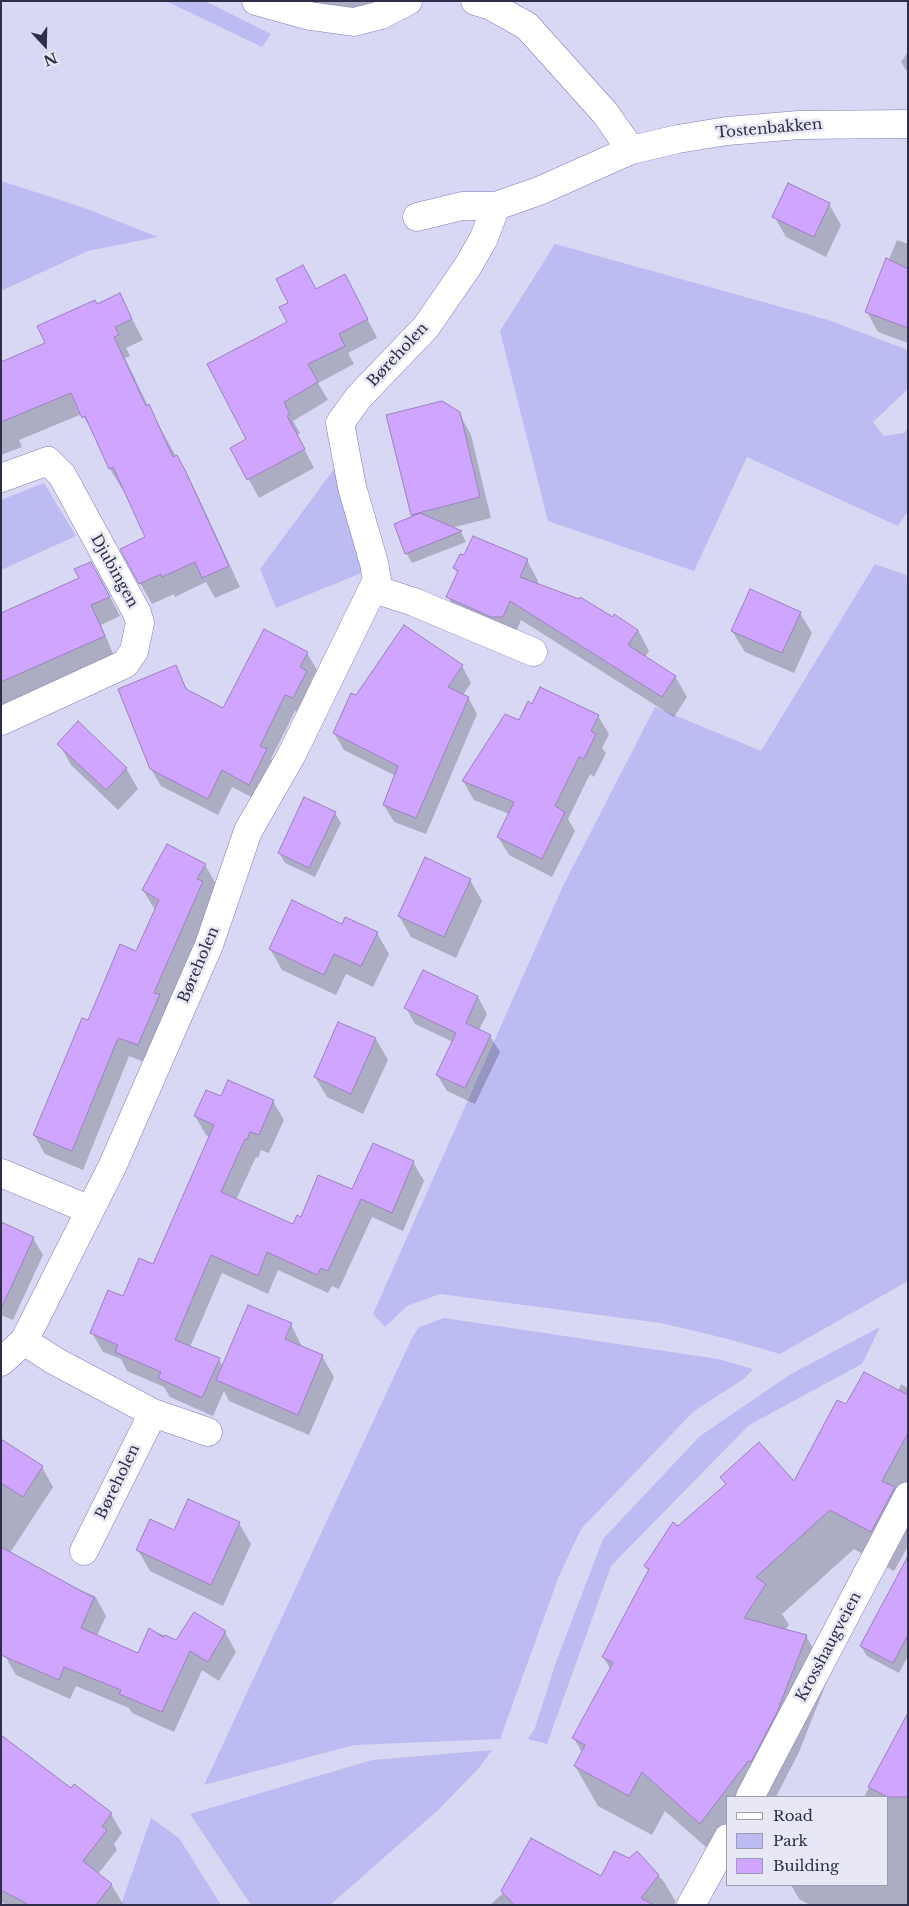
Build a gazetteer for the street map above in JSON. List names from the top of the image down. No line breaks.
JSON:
{"streets":{"street":["Tostenbakken","Børeholen","Djubingen","Krosshaugveien"]},"crossings":[["Tostenbakken","Børeholen"]],"legend":["Road","Park","Building"],"north":"bottom"}
